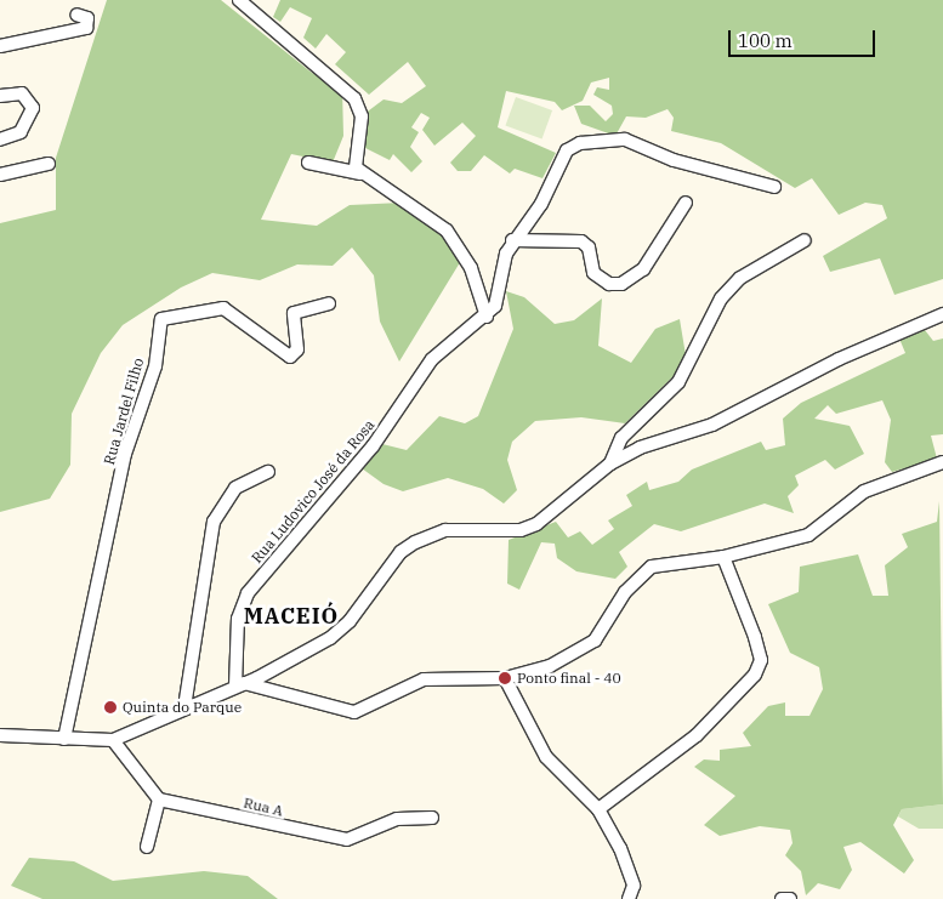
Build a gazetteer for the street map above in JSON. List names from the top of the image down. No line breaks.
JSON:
{"streets":{"street":["Rua Jardel Filho","Rua Ludovico José da Rosa","Rua A"]},"districts":["MACEIÓ"],"places":["Ponto final - 40","Quinta do Parque"],"scale_bar":"100 m"}
